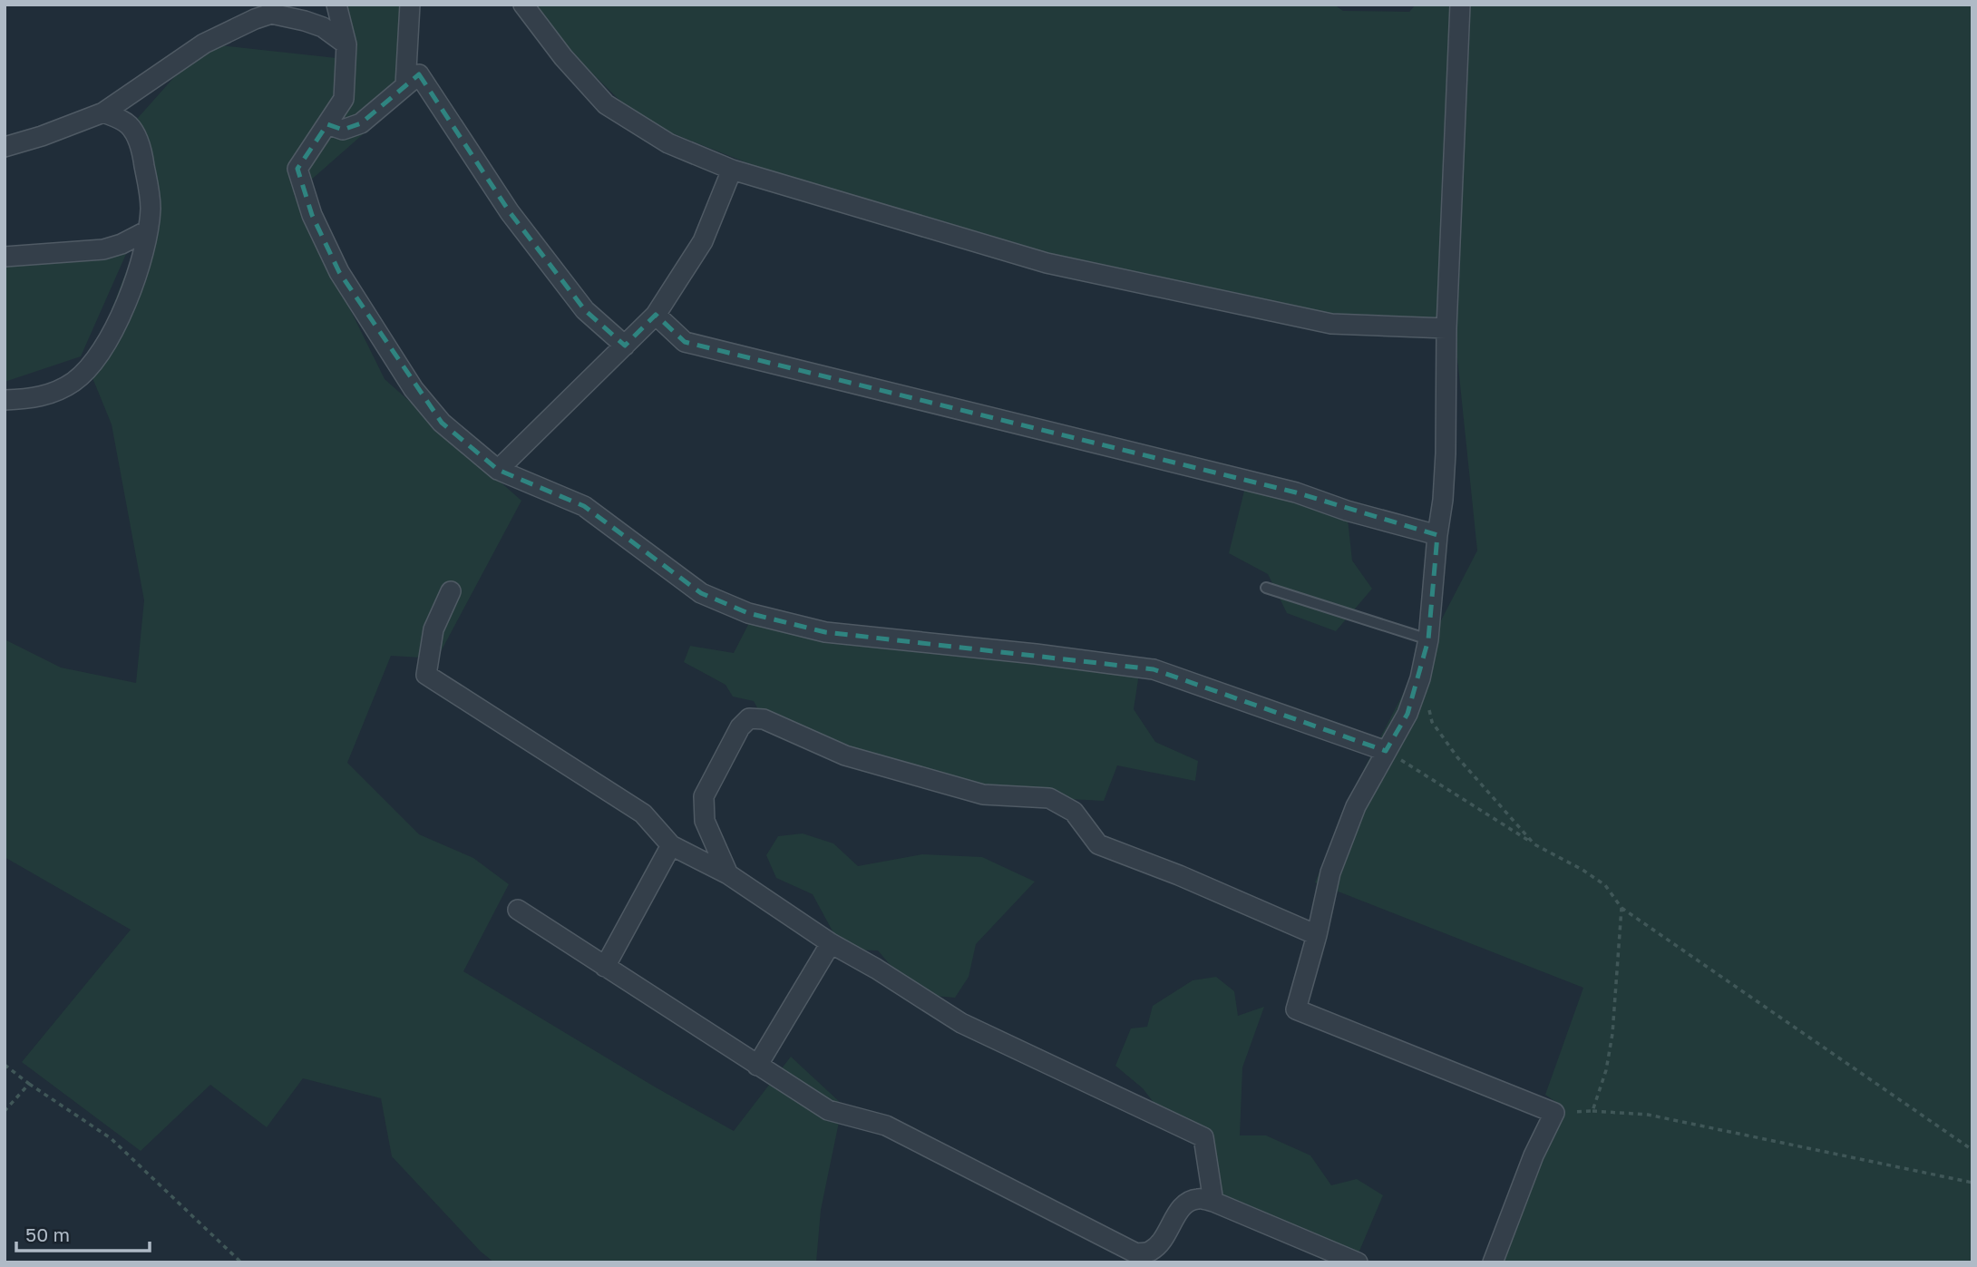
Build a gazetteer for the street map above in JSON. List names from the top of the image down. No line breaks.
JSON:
{"scale_bar":"50 m"}
